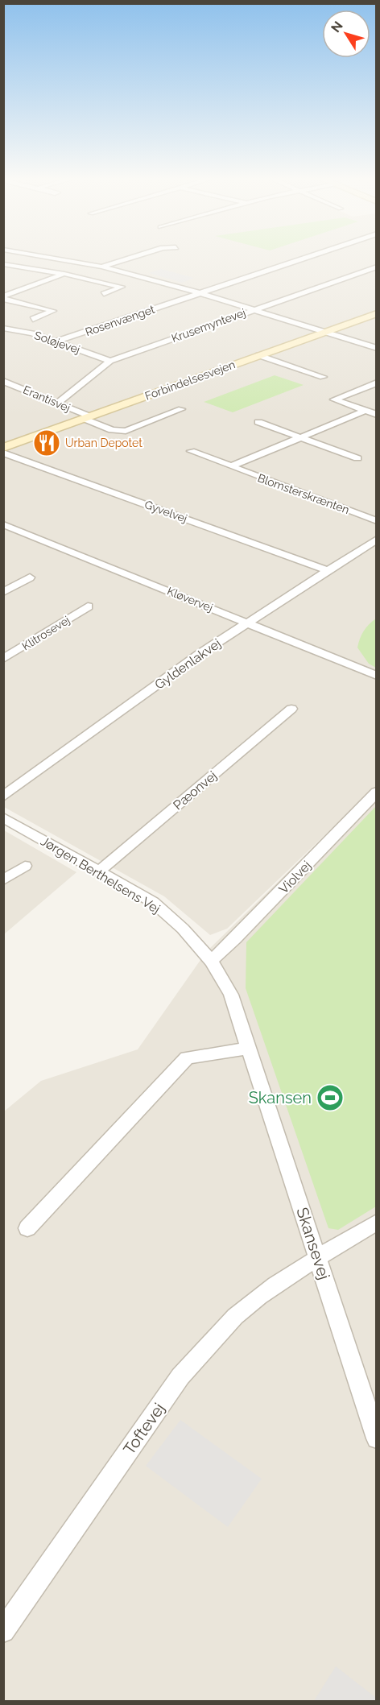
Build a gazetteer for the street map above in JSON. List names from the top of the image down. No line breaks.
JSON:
{"streets":{"street":["Rosenvænget","Krusemyntevej","Soløjevej","Forbindelsesvejen","Erantisvej","Blomsterskrænten","Gyvelvej","Kløvervej","Klitrosevej","Gyldenlakvej","Pæonvej","Jørgen Berthelsens Vej","Violvej","Skansevej","Toftevej"]},"crossings":[["Rosenvænget","Soløjevej"],["Krusemyntevej","Soløjevej"],["Krusemyntevej","Erantisvej"],["Forbindelsesvejen","Erantisvej"],["Gyvelvej","Gyldenlakvej"],["Kløvervej","Gyldenlakvej"],["Pæonvej","Jørgen Berthelsens Vej"],["Jørgen Berthelsens Vej","Violvej"],["Jørgen Berthelsens Vej","Skansevej"],["Violvej","Skansevej"],["Skansevej","Toftevej"]],"places":{"restaurant":["Urban Depotet"],"sports":["Skansen"]},"north":"top left"}
